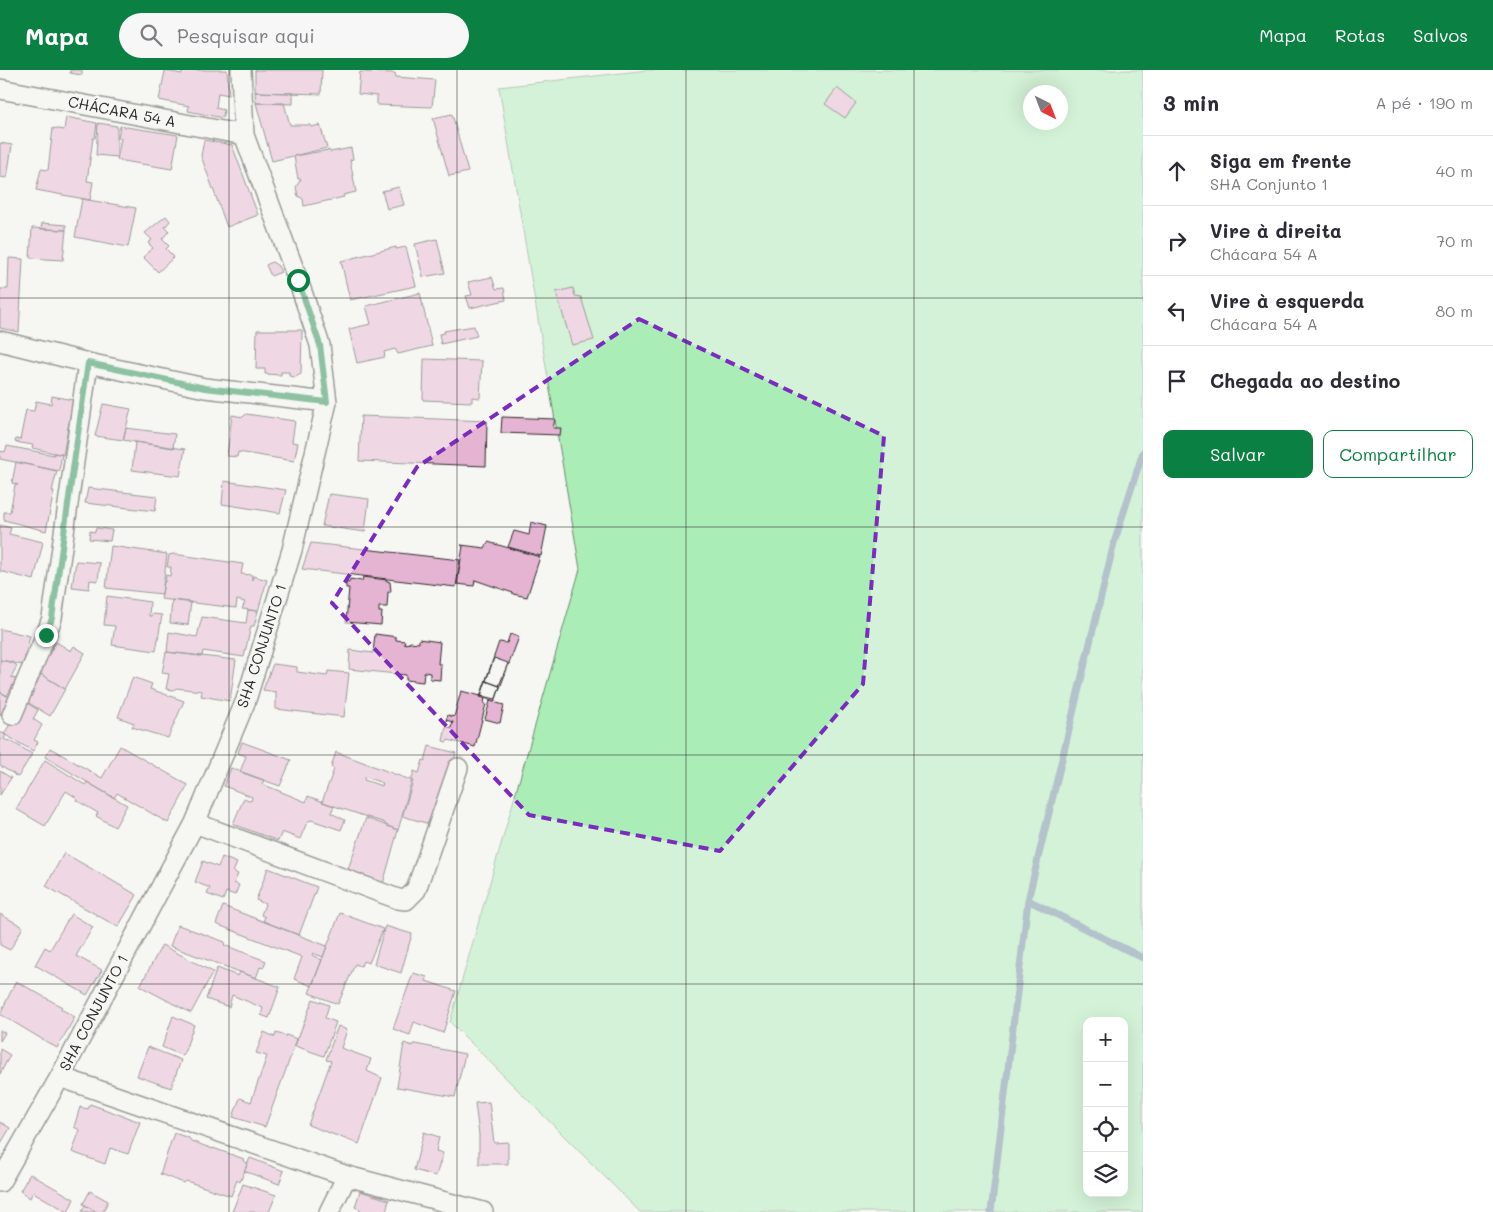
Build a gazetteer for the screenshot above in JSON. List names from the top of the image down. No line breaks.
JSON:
{"streets":{"street":["CHÁCARA 54 A","SHA CONJUNTO 1"]},"crossings":[["CHÁCARA 54 A","SHA CONJUNTO 1"]],"north":"bottom right","page":{"header":"Mapa","search":"Pesquisar aqui","nav":["Mapa","Rotas","Salvos"],"heading":["3 min","A pé · 190 m"],"list":[["Siga em frente","SHA Conjunto 1","40 m"],["Vire à direita","Chácara 54 A","70 m"],["Vire à esquerda","Chácara 54 A","80 m"],"Chegada ao destino"],"buttons":["Salvar","Compartilhar"],"map_buttons":["+","−"]}}
